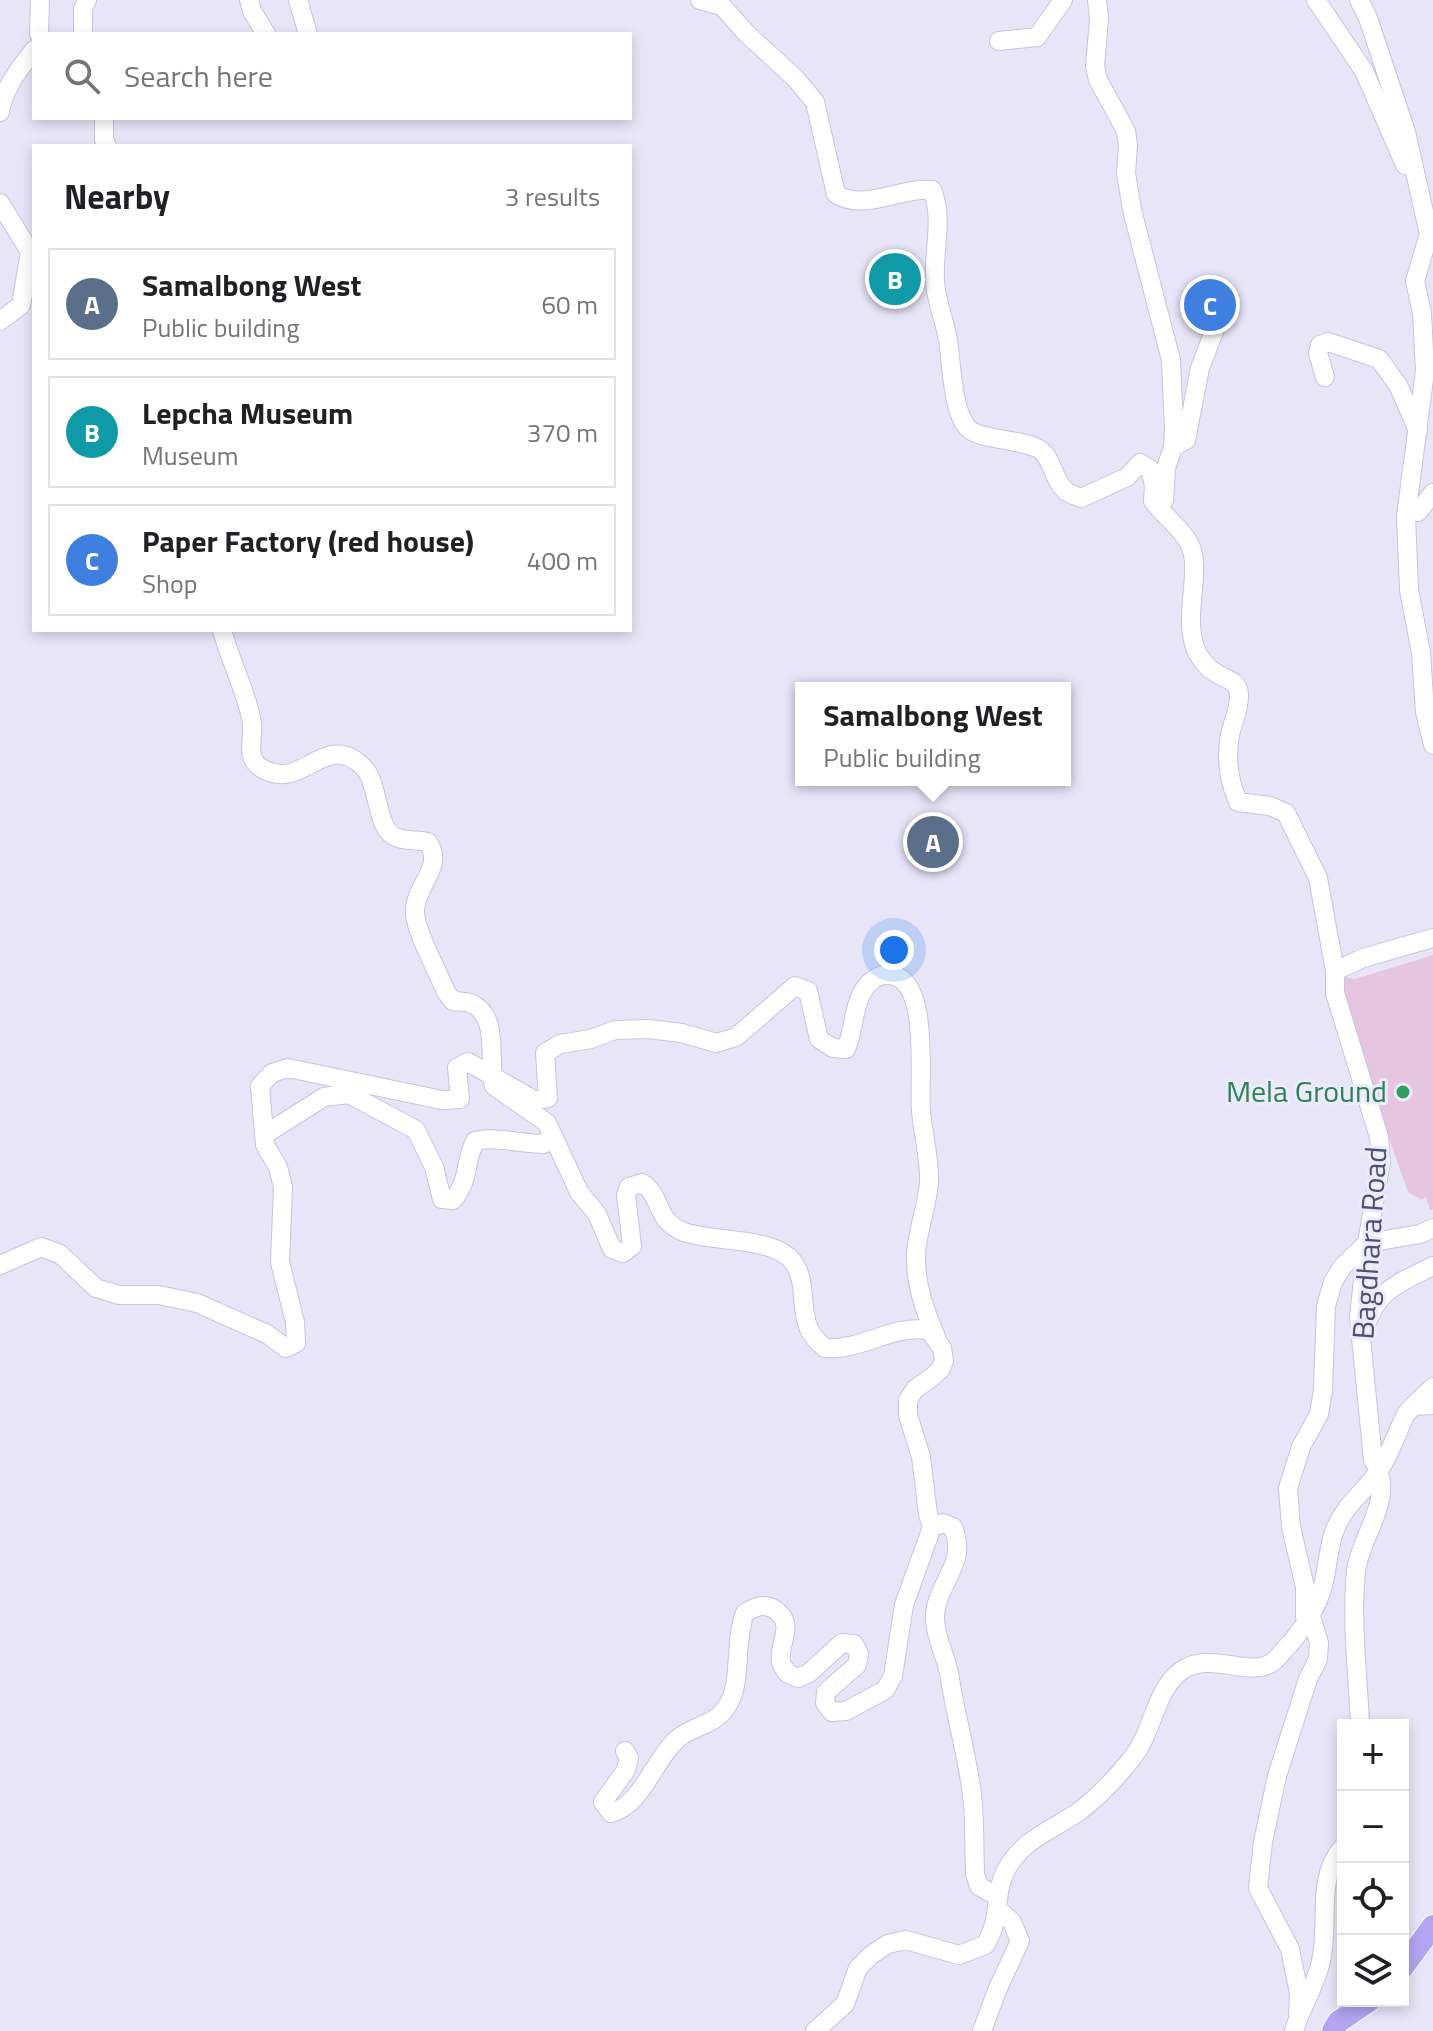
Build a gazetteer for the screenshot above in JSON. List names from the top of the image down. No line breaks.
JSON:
{"streets":{"street":["Bagdhara Road"]},"places":["Mela Ground"],"page":{"search":"Search here","heading":["Nearby","3 results"],"list":[{"mark":"A","name":"Samalbong West","note":"Public building","value":"60 m"},{"mark":"B","name":"Lepcha Museum","note":"Museum","value":"370 m"},{"mark":"C","name":"Paper Factory (red house)","note":"Shop","value":"400 m"}],"pins":["B","C","A"],"popup":["Samalbong West","Public building"],"map_buttons":["+","−"]}}
